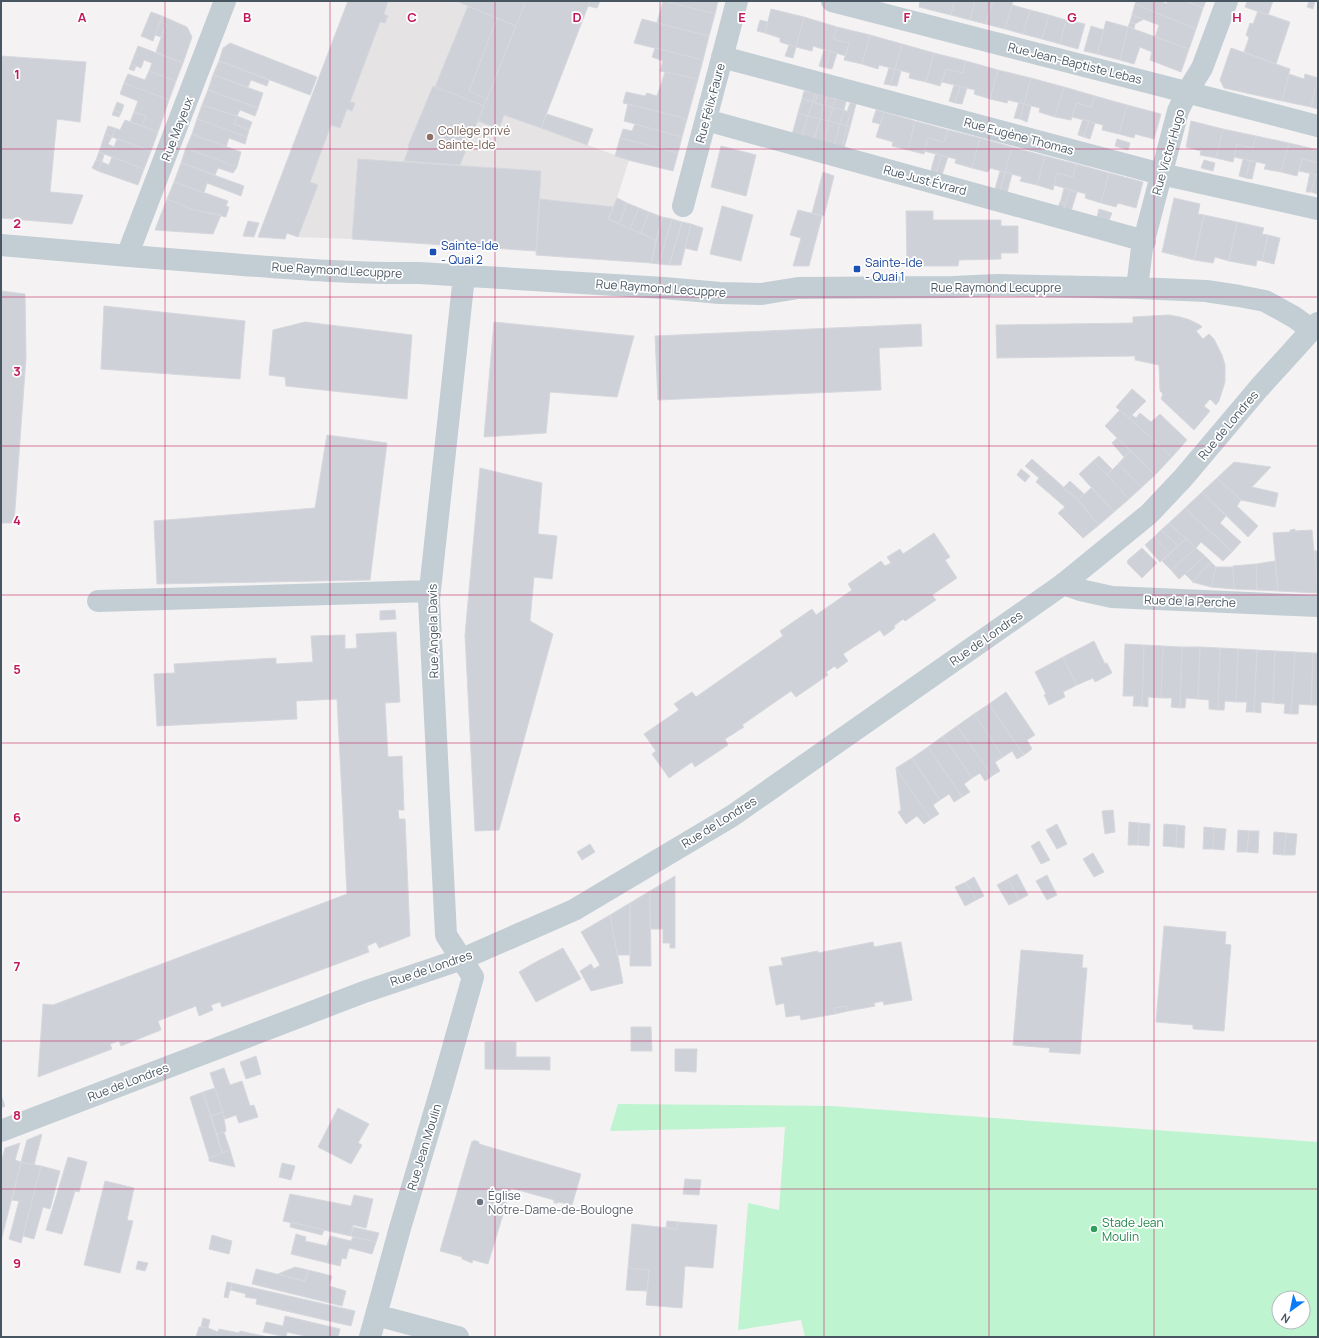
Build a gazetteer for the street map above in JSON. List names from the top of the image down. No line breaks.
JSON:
{"streets":{"street":["Rue Jean-Baptiste Lebas","Rue Félix Faure","Rue Mayeux","Rue Eugène Thomas","Rue Victor Hugo","Rue Just Évrard","Rue Raymond Lecuppre","Rue de Londres","Rue de la Perche","Rue Angela Davis","Rue Jean Moulin"]},"crossings":[["Rue Jean-Baptiste Lebas","Rue Victor Hugo"],["Rue Félix Faure","Rue Eugène Thomas"],["Rue Félix Faure","Rue Just Évrard"],["Rue Mayeux","Rue Raymond Lecuppre"],["Rue Eugène Thomas","Rue Victor Hugo"],["Rue Victor Hugo","Rue Just Évrard"],["Rue Victor Hugo","Rue Raymond Lecuppre"],["Rue Raymond Lecuppre","Rue de Londres"],["Rue Raymond Lecuppre","Rue Angela Davis"],["Rue de Londres","Rue de la Perche"],["Rue de Londres","Rue Angela Davis"],["Rue de Londres","Rue Jean Moulin"],["Rue Angela Davis","Rue Jean Moulin"]],"places":{"other":["Collège privé Sainte-Ide","Église Notre-Dame-de-Boulogne","Stade Jean Moulin"],"transit":["Sainte-Ide - Quai 2","Sainte-Ide - Quai 1"]},"north":"bottom left","grid":{"columns":["A","B","C","D","E","F","G","H"],"rows":["1","2","3","4","5","6","7","8","9"]}}
